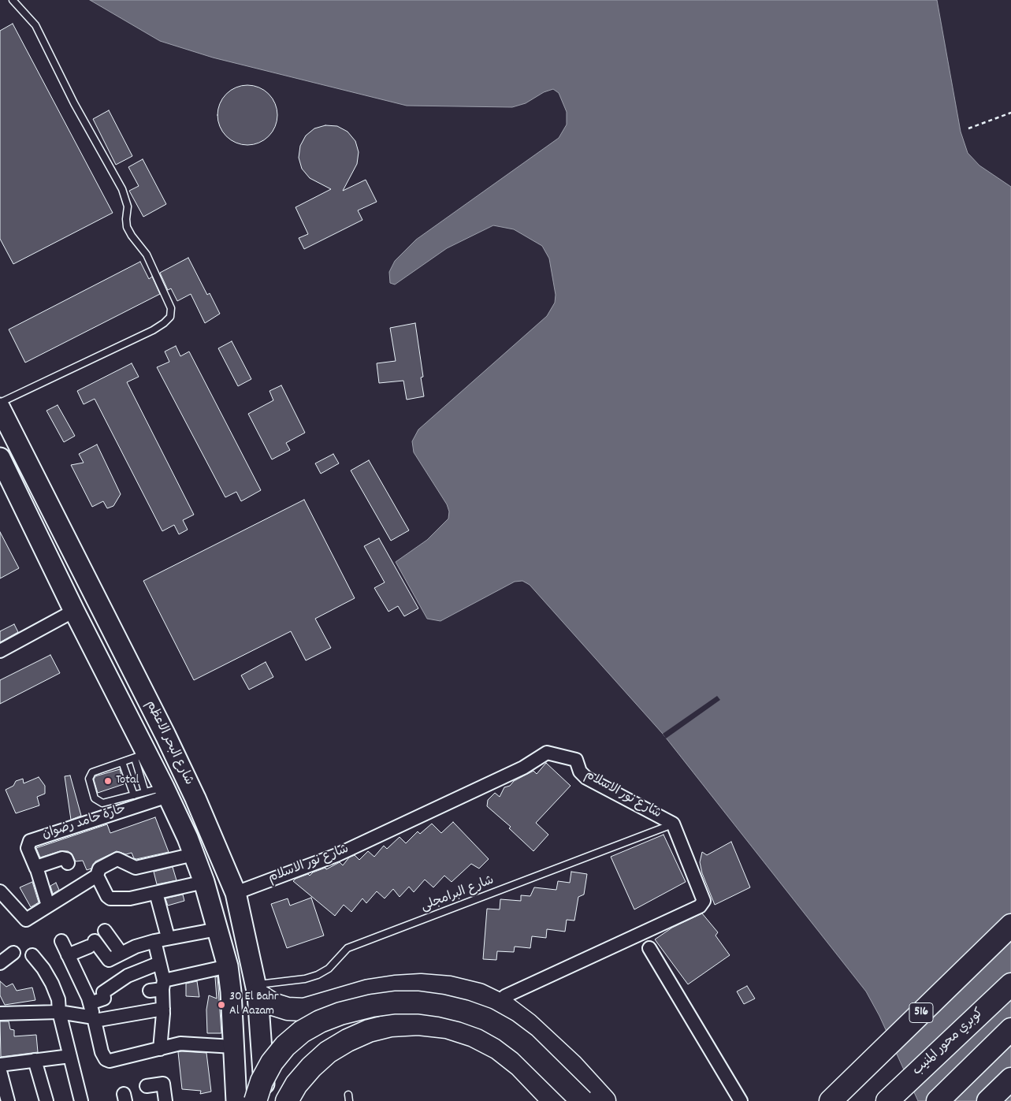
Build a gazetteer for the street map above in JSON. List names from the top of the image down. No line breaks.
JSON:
{"streets":{"highway":["516","كوبري محور المنيب"],"main road":["شارع البحر الاعظم"],"street":["شارع نور الاسلام","حارة حامد رضوان"],"lane":["شارع البرامجلى"]},"crossings":[["شارع البحر الاعظم","شارع نور الاسلام"],["شارع البحر الاعظم","حارة حامد رضوان"],["شارع البحر الاعظم","شارع البرامجلى"],["شارع نور الاسلام","شارع البرامجلى"]],"places":["Total","30 El Bahr Al Aazam"]}
